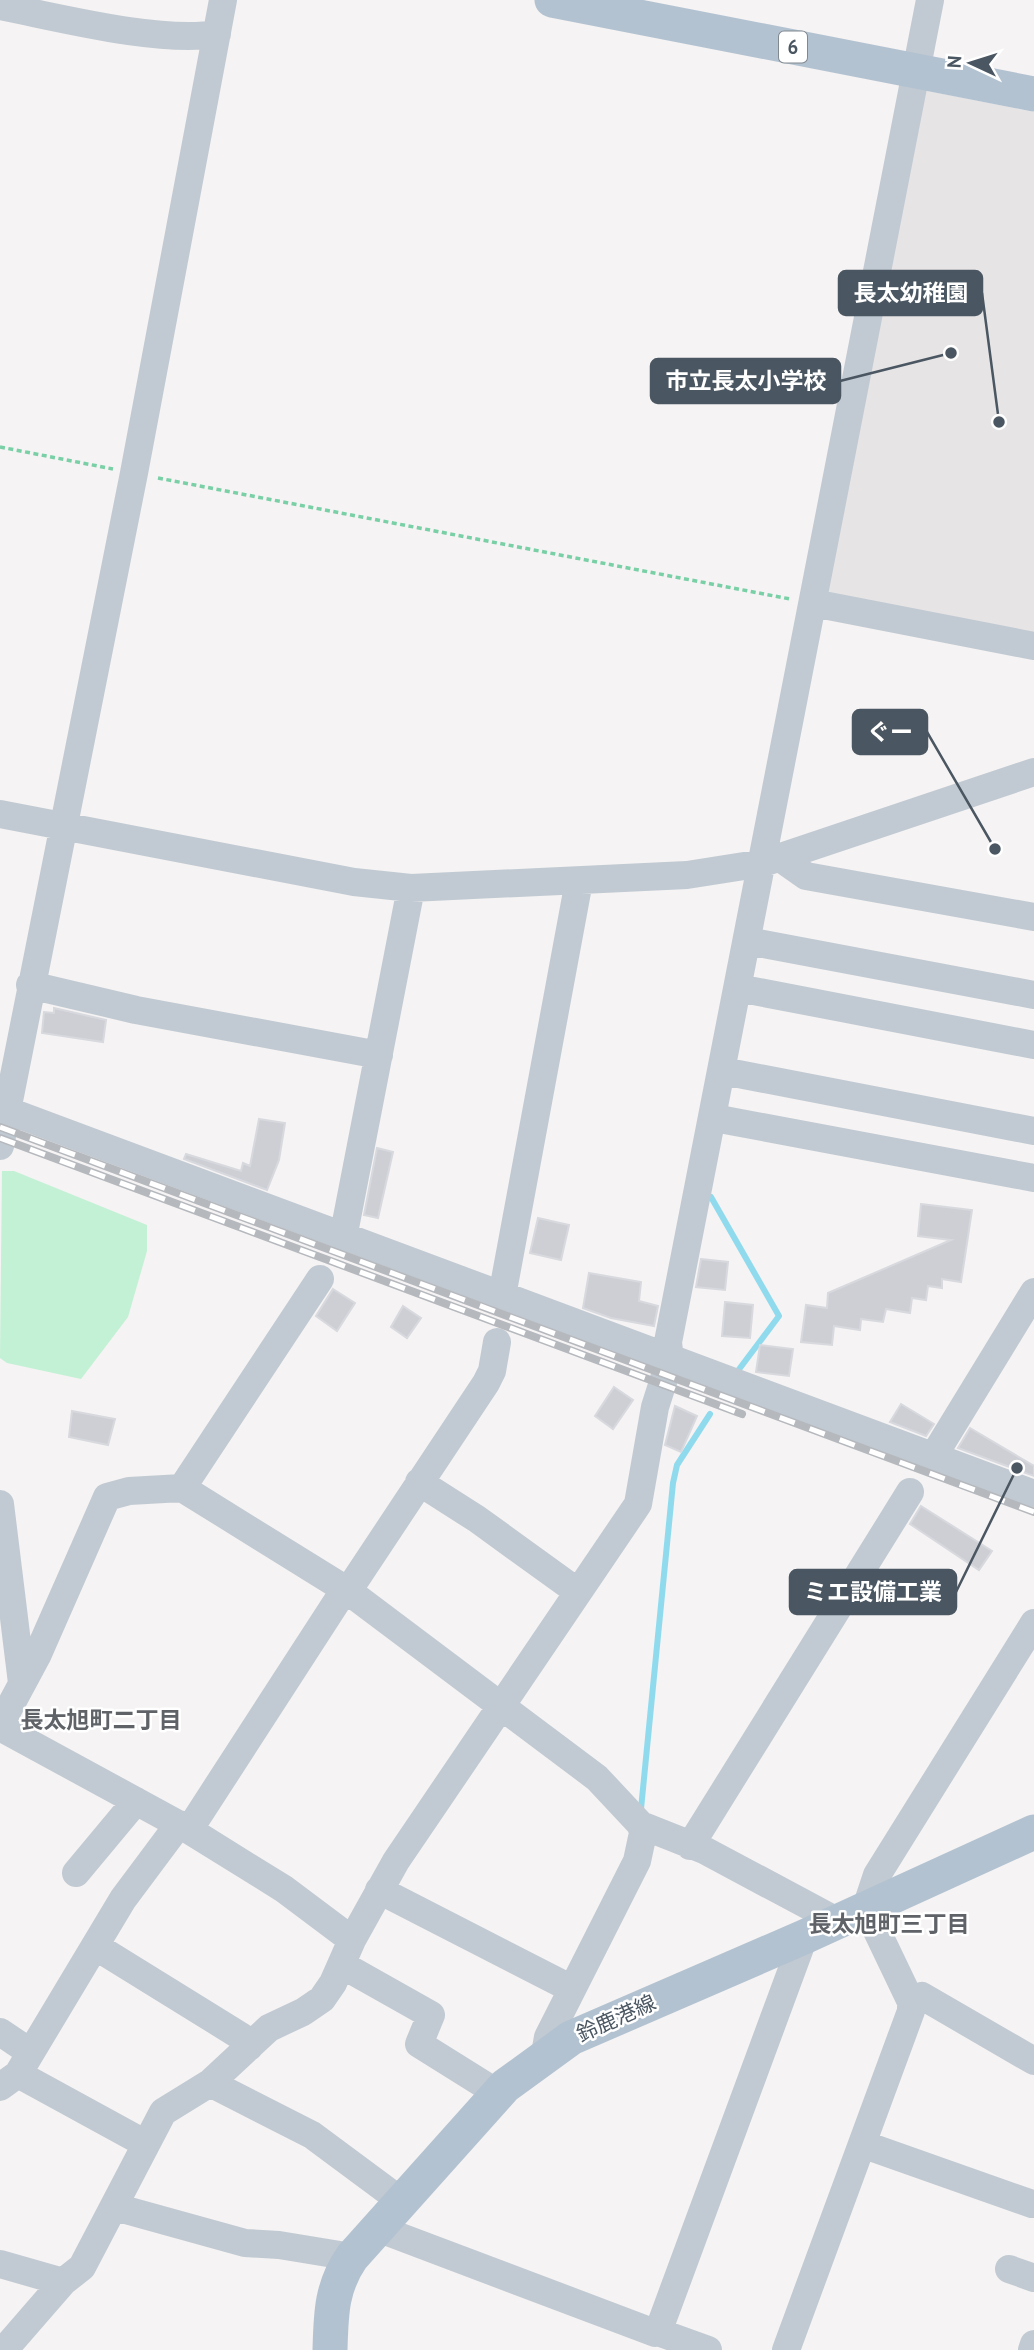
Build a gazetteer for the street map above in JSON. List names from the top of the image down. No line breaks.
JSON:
{"streets":{"main road":["6","鈴鹿港線"]},"districts":["長太旭町二丁目","長太旭町三丁目"],"places":["市立長太小学校","長太幼稚園","ぐー","ミエ設備工業"],"north":"left"}
